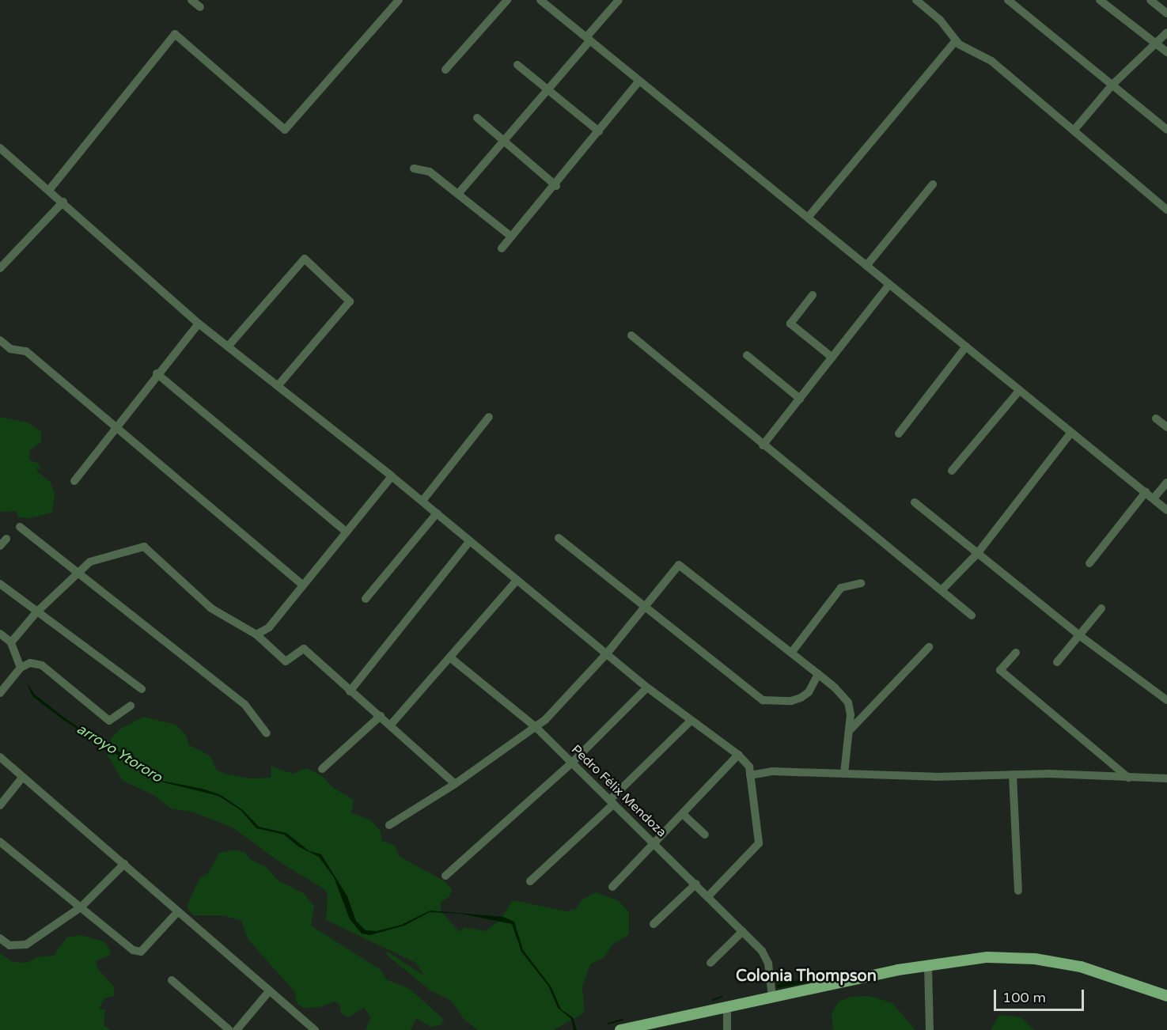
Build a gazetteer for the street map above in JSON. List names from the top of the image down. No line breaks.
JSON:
{"streets":{"street":["Pedro Félix Mendoza"]},"districts":["Colonia Thompson"],"water":["arroyo Ytororo"],"scale_bar":"100 m"}
